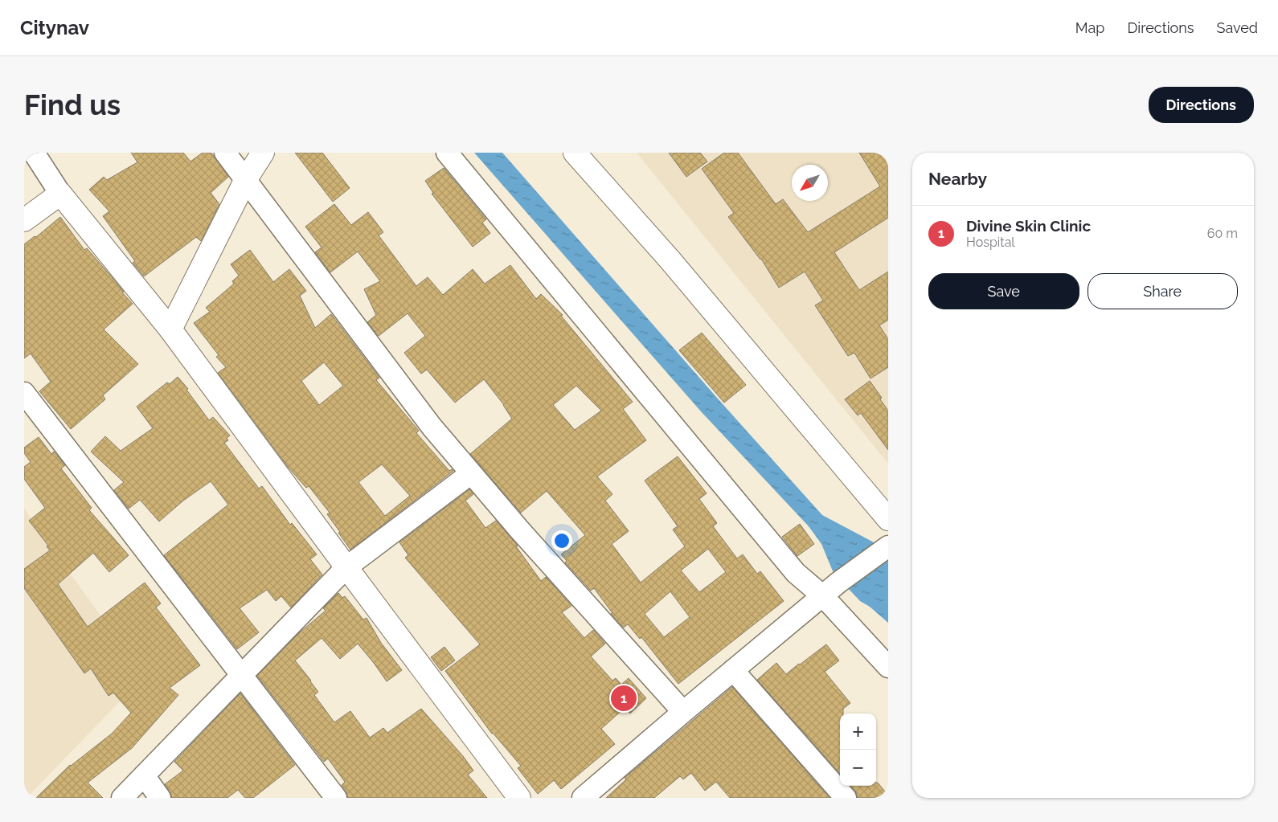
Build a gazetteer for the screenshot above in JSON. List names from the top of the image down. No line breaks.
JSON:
{"north":"bottom left","page":{"header":"Citynav","nav":["Map","Directions","Saved"],"buttons":["Directions",["Save","Share"]],"title":"Find us","heading":"Nearby","list":[{"mark":"1","name":"Divine Skin Clinic","note":"Hospital","value":"60 m"}],"pins":"1","map_buttons":["+","−"]}}
